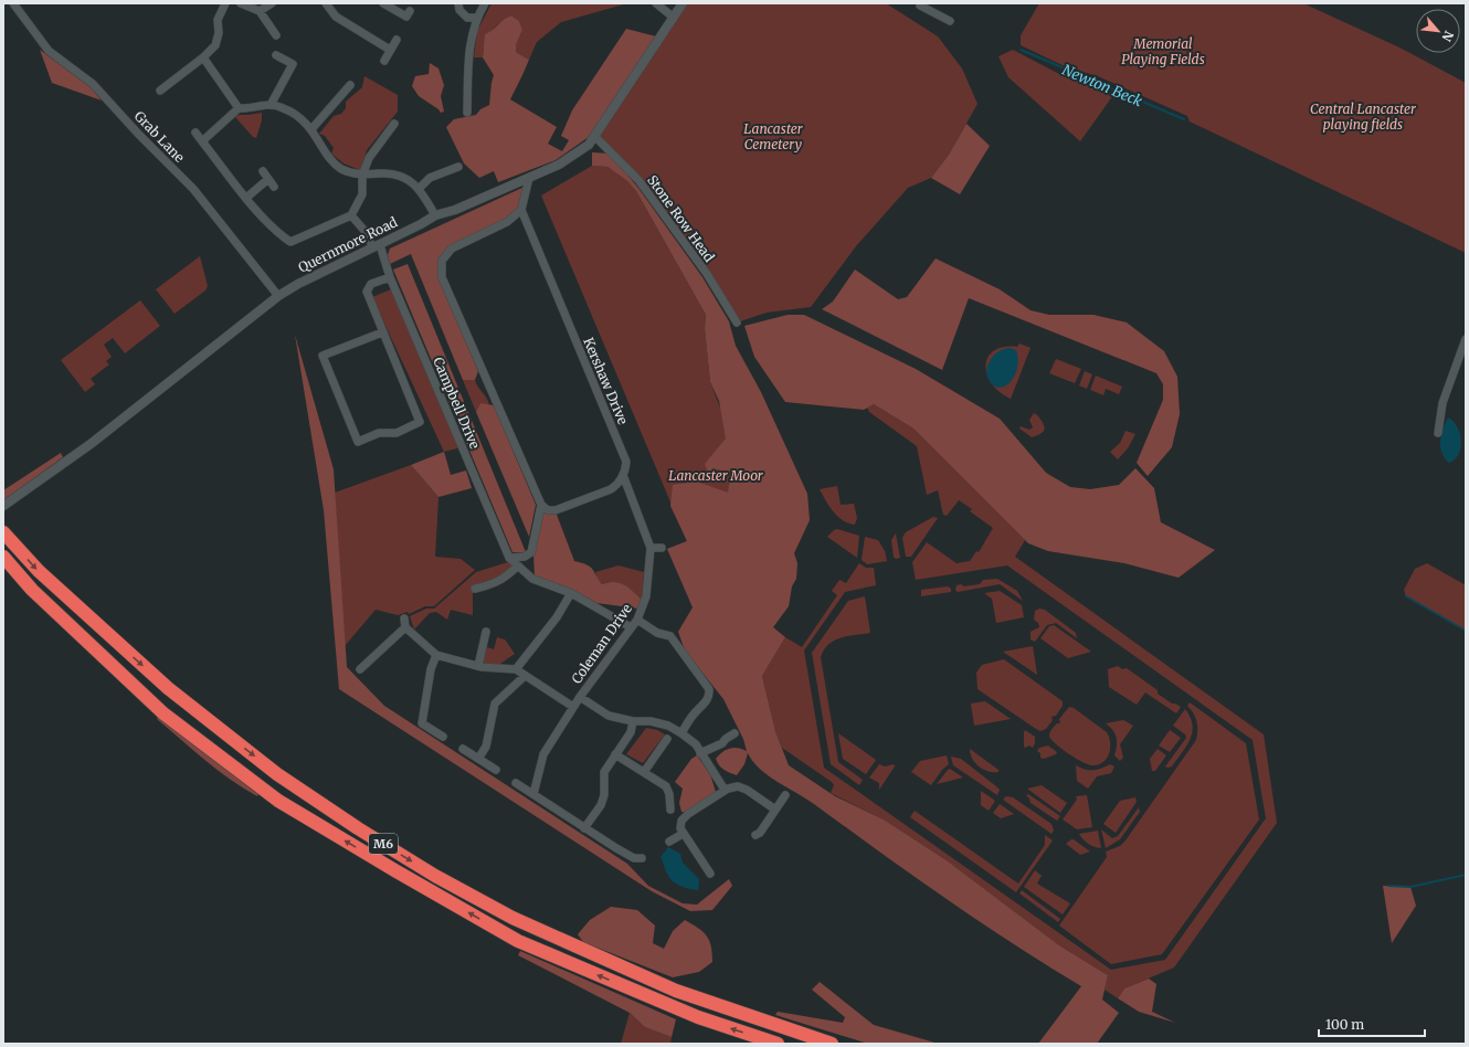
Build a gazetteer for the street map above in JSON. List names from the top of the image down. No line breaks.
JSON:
{"streets":{"highway":["M6"],"street":["Grab Lane","Stone Row Head","Quernmore Road","Kershaw Drive","Campbell Drive","Coleman Drive"]},"crossings":[["Grab Lane","Quernmore Road"],["Stone Row Head","Quernmore Road"],["Quernmore Road","Campbell Drive"],["Kershaw Drive","Coleman Drive"],["Campbell Drive","Coleman Drive"]],"water":["Newton Beck"],"parks":["Memorial Playing Fields","Central Lancaster playing fields","Lancaster Cemetery","Lancaster Moor"],"scale_bar":"100 m","north":"bottom right"}
